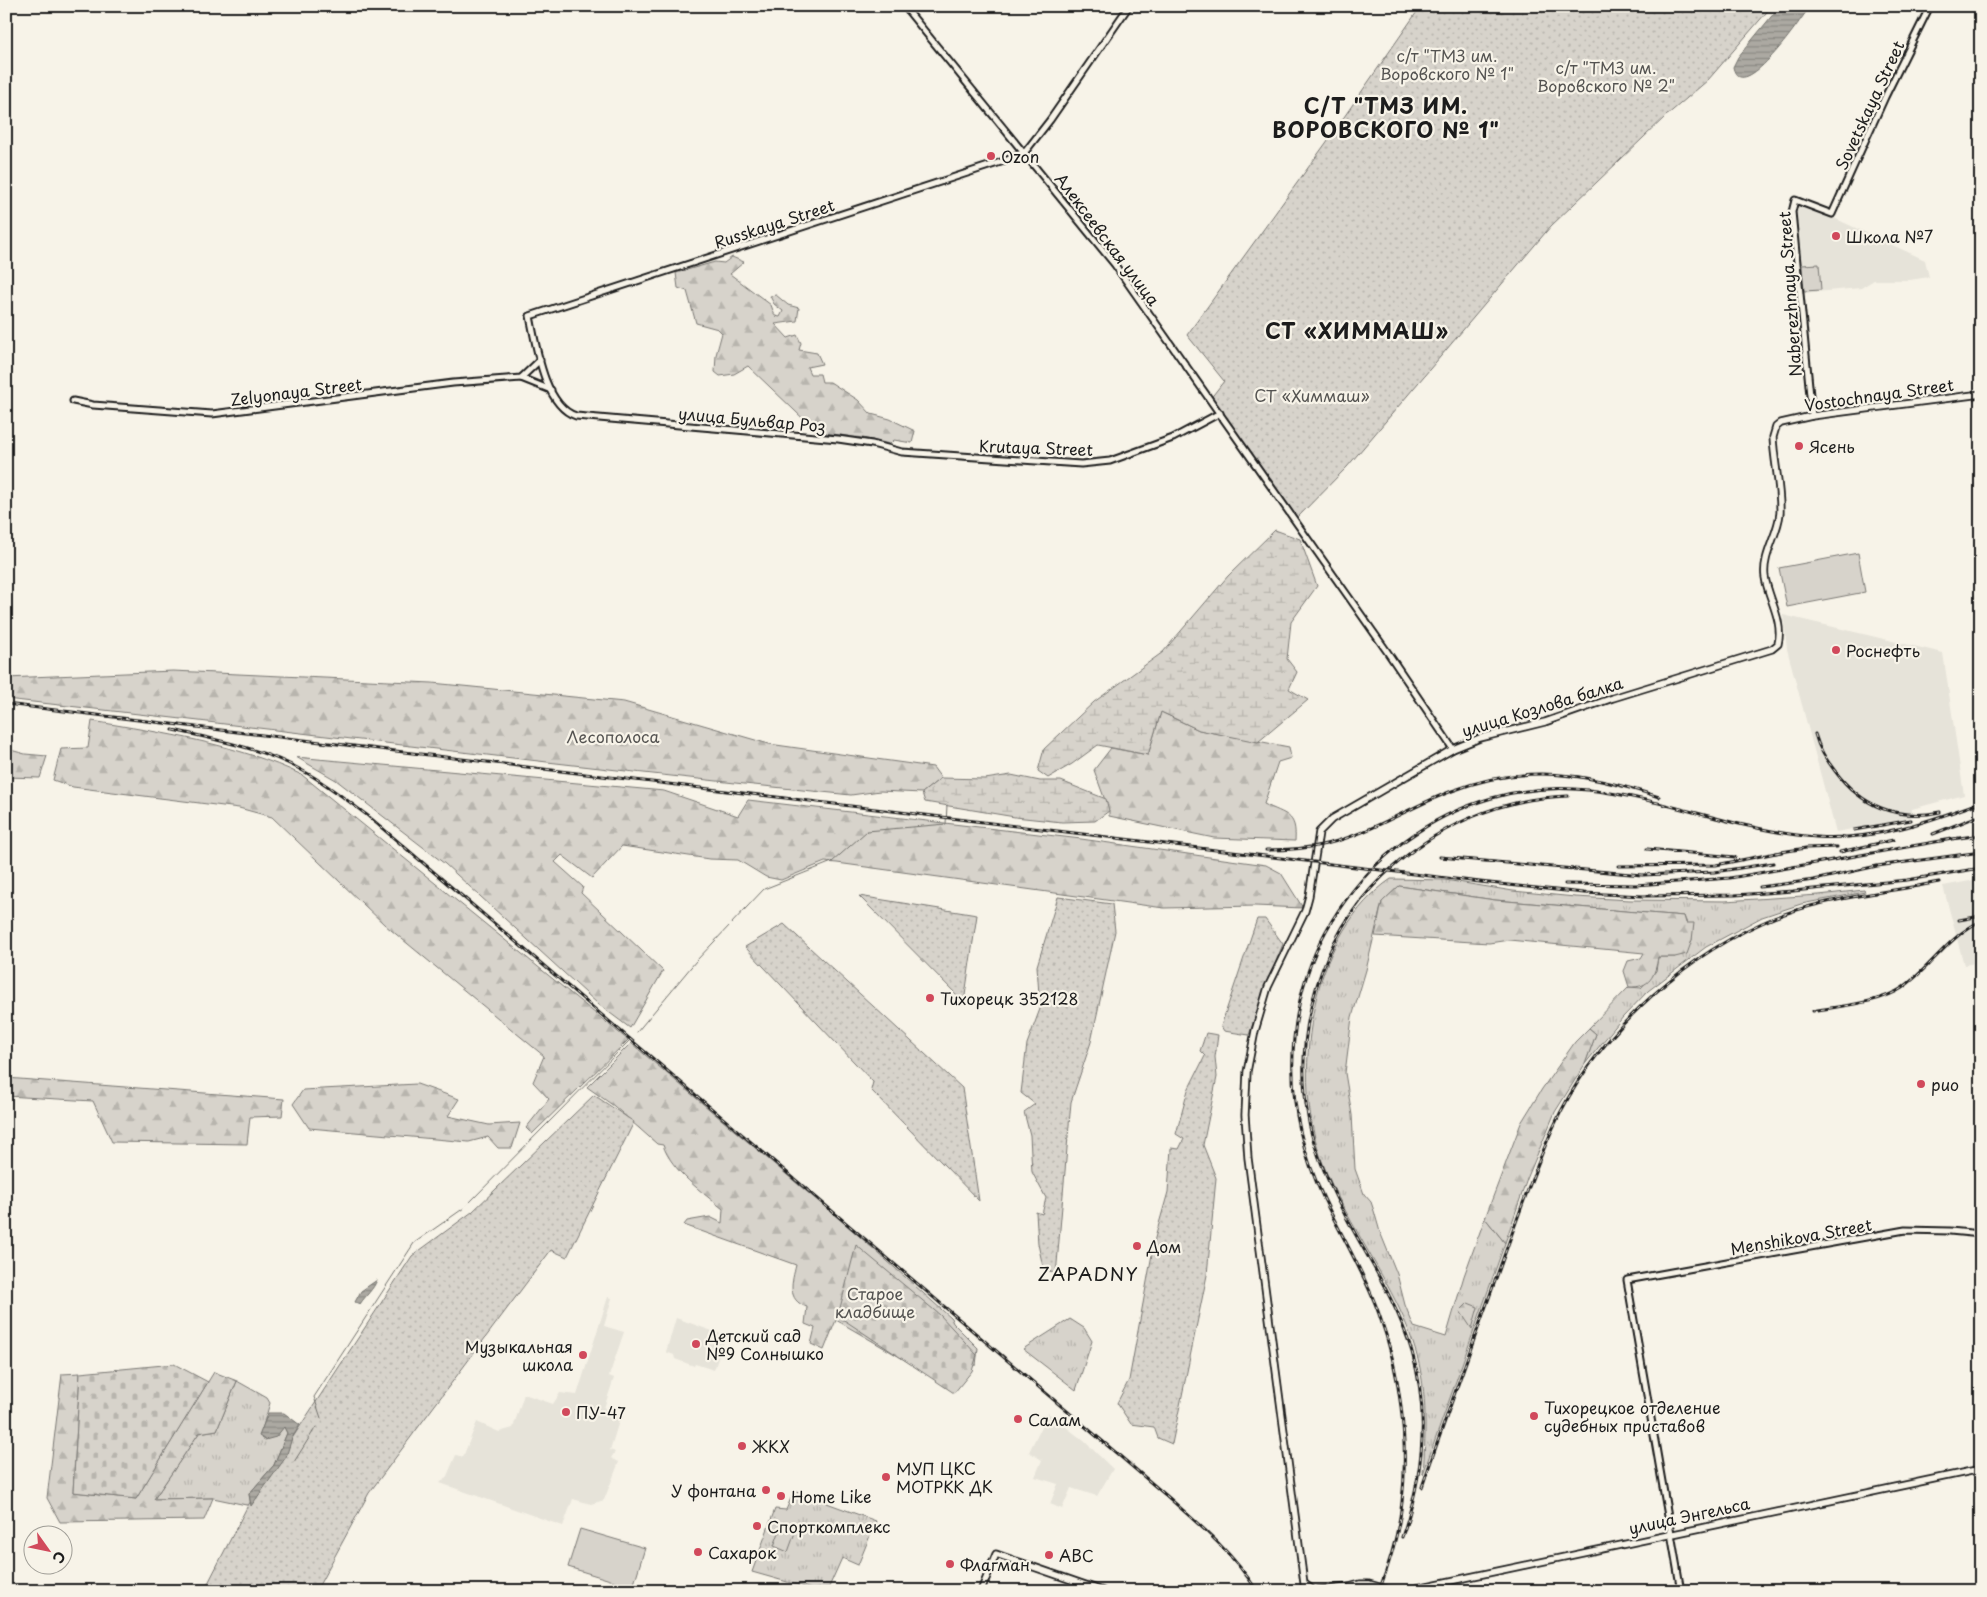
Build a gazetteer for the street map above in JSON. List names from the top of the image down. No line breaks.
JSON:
{"streets":{"main road":["Vostochnaya Street","улица Козлова балка","улица Энгельса"],"street":["Sovetskaya Street","Russkaya Street","Алексеевская улица","Naberezhnaya Street","Zelyonaya Street","улица Бульвар Роз","Krutaya Street","Menshikova Street"]},"crossings":[["Sovetskaya Street","Naberezhnaya Street"],["Russkaya Street","Алексеевская улица"],["Алексеевская улица","Krutaya Street"],["Алексеевская улица","улица Козлова балка"],["Naberezhnaya Street","Vostochnaya Street"],["Zelyonaya Street","улица Бульвар Роз"],["Vostochnaya Street","улица Козлова балка"],["улица Бульвар Роз","Krutaya Street"],["Menshikova Street","улица Энгельса"]],"districts":["С/Т \"ТМЗ ИМ. ВОРОВСКОГО № 1\"","СТ «ХИММАШ»","ZAPADNY"],"parks":["с/т \"ТМЗ им. Воровского № 1\"","с/т \"ТМЗ им. Воровского № 2\"","СТ «Химмаш»","Лесополоса","Старое кладбище"],"places":["Ozon","Школа №7","Ясень","Роснефть","Тихорецк 352128","рио","Дом","Детский сад №9 Солнышко","Музыкальная школа","ПУ-47","Тихорецкое отделение судебных приставов","Салам","ЖКХ","МУП ЦКС МОТРКК ДК","У фонтана","Home Like","Спорткомплекс","Сахарок","ABC","Флагман"],"north":"bottom right"}
